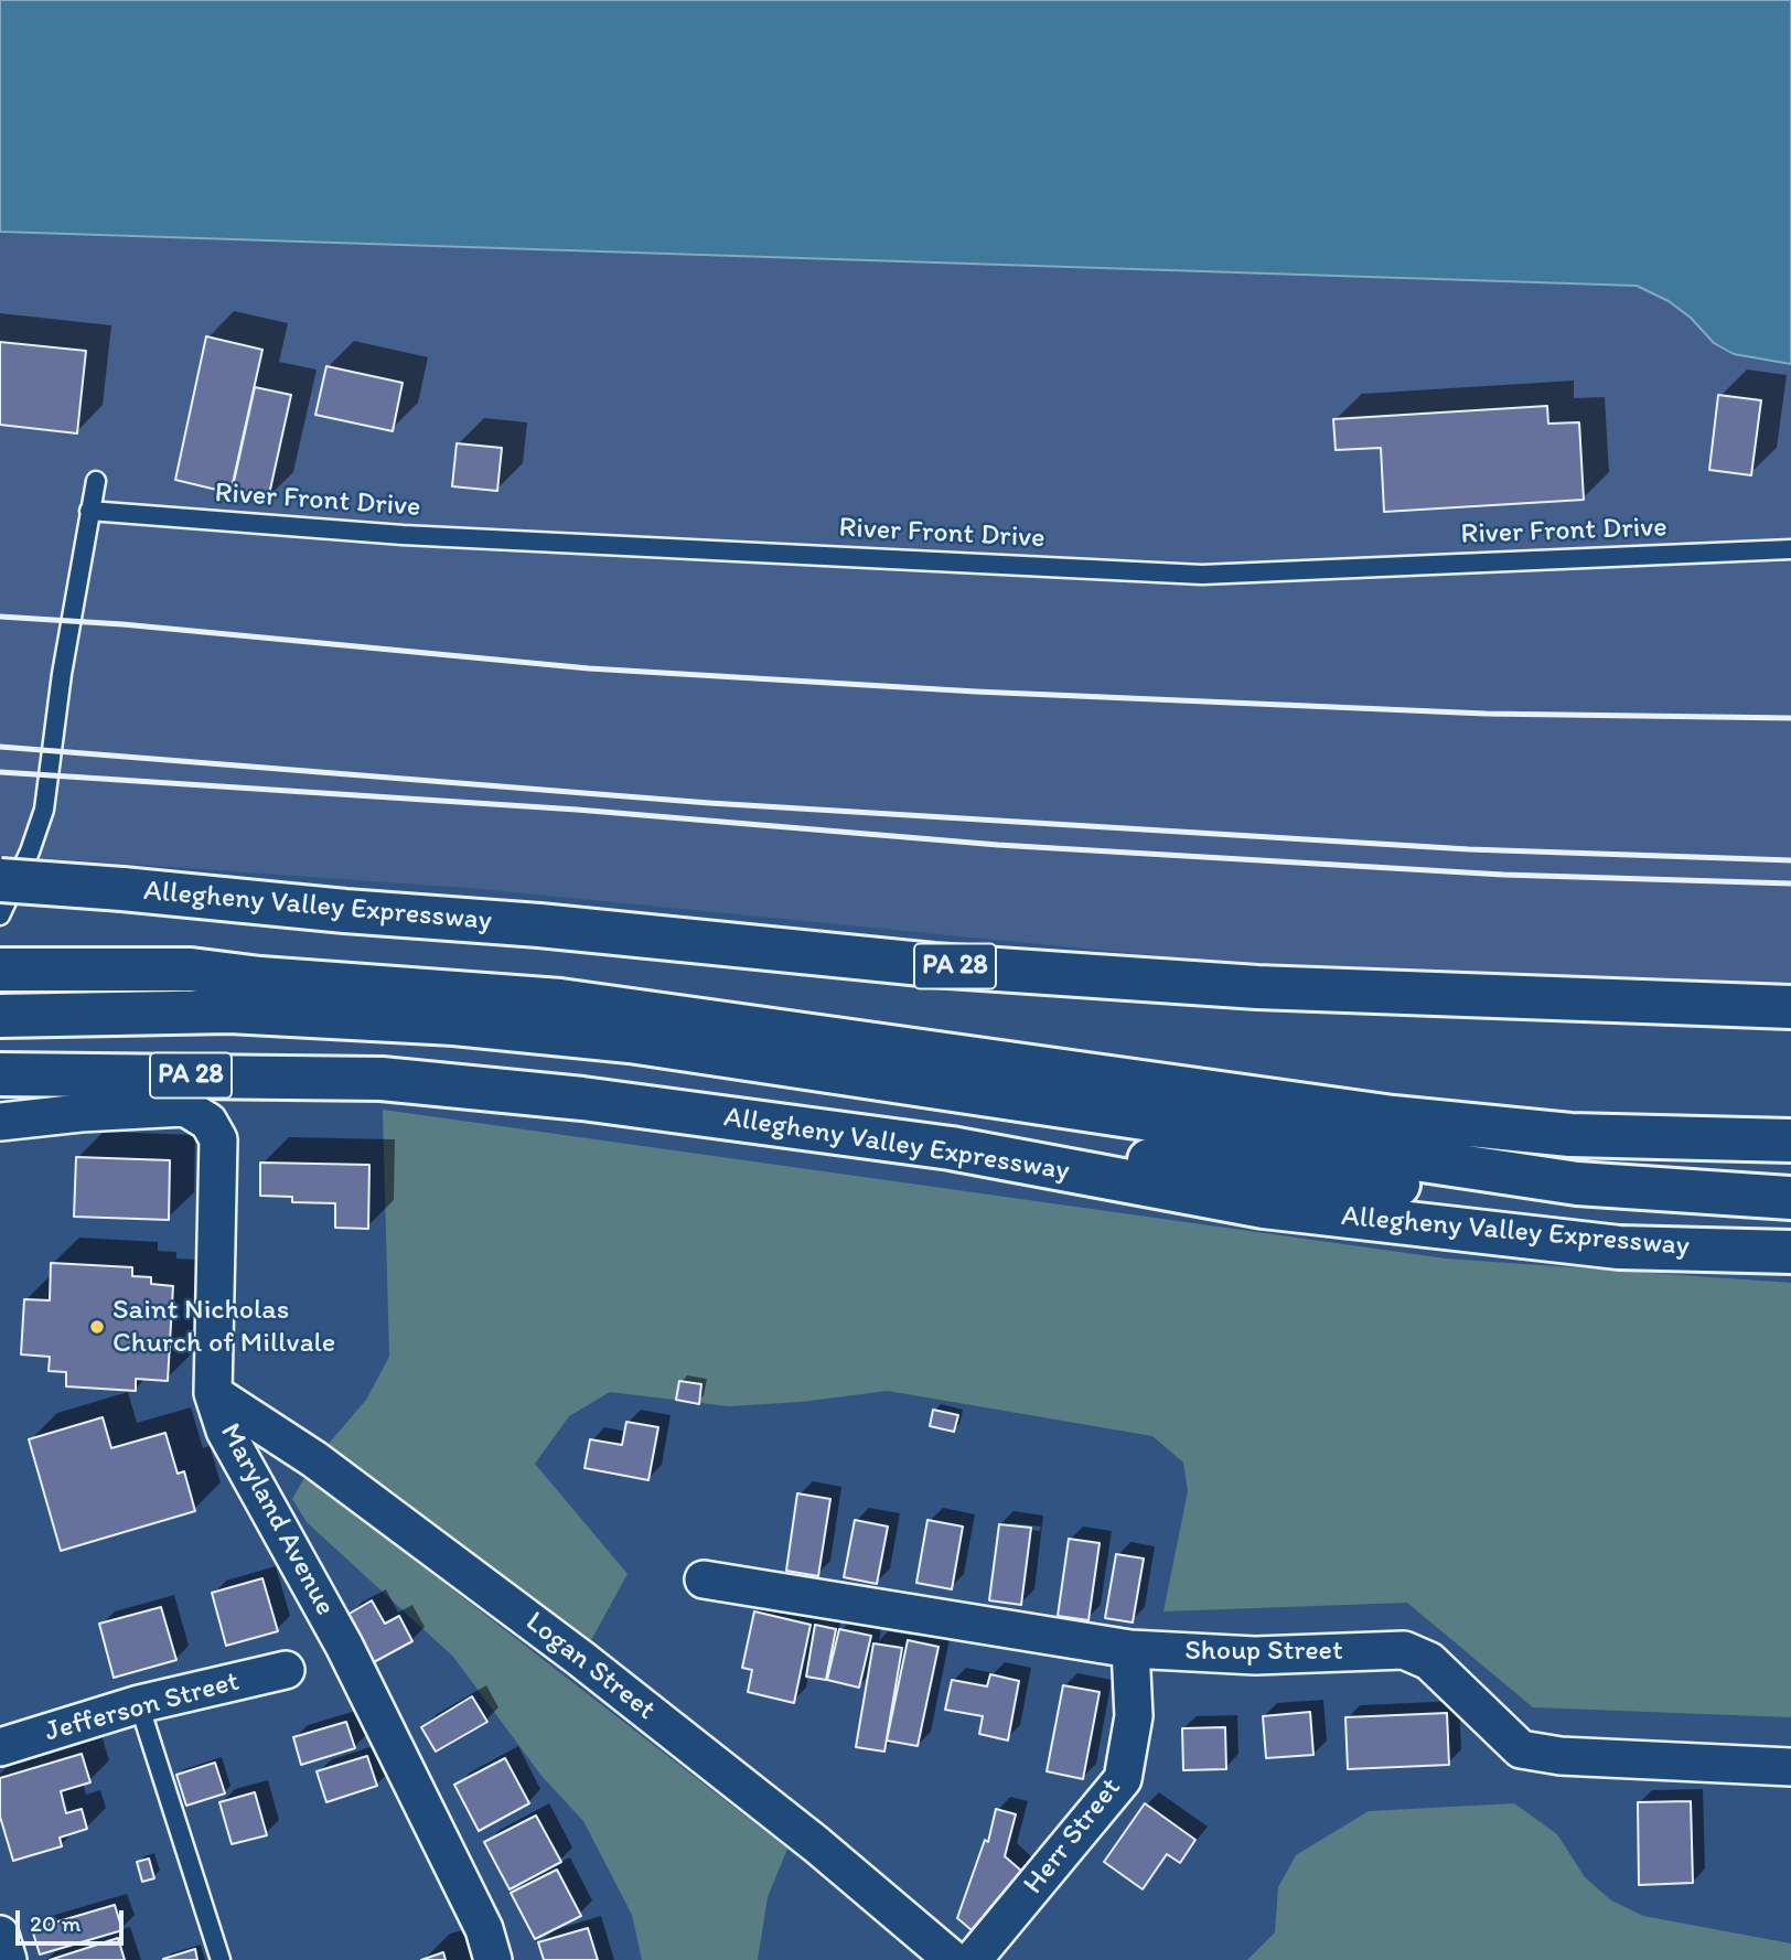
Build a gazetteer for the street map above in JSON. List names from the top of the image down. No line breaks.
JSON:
{"streets":{"highway":["Allegheny Valley Expressway","PA 28"],"street":["Maryland Avenue","Shoup Street","Logan Street","Jefferson Street","Herr Street"],"lane":["River Front Drive"]},"crossings":[["Maryland Avenue","Logan Street"],["Shoup Street","Herr Street"]],"places":["Saint Nicholas Church of Millvale"],"scale_bar":"20 m"}
